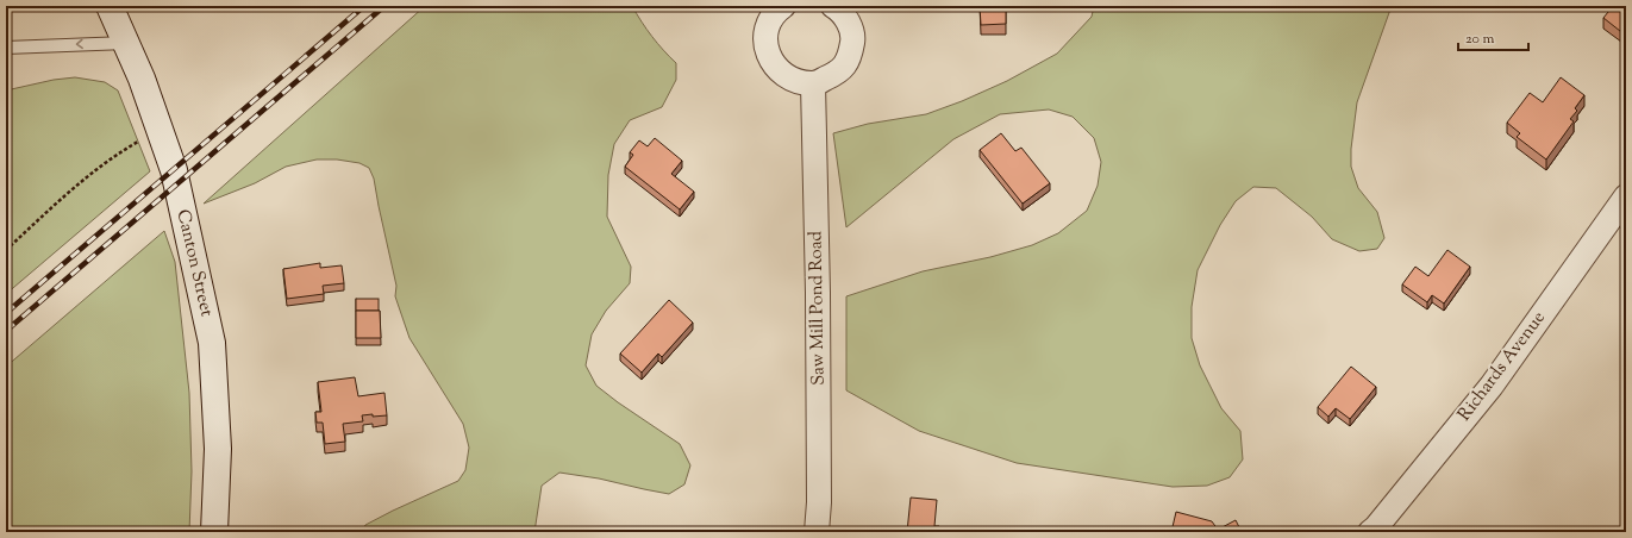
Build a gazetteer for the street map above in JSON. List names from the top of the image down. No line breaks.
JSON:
{"streets":{"street":["Canton Street","Saw Mill Pond Road","Richards Avenue"]},"scale_bar":"20 m"}
